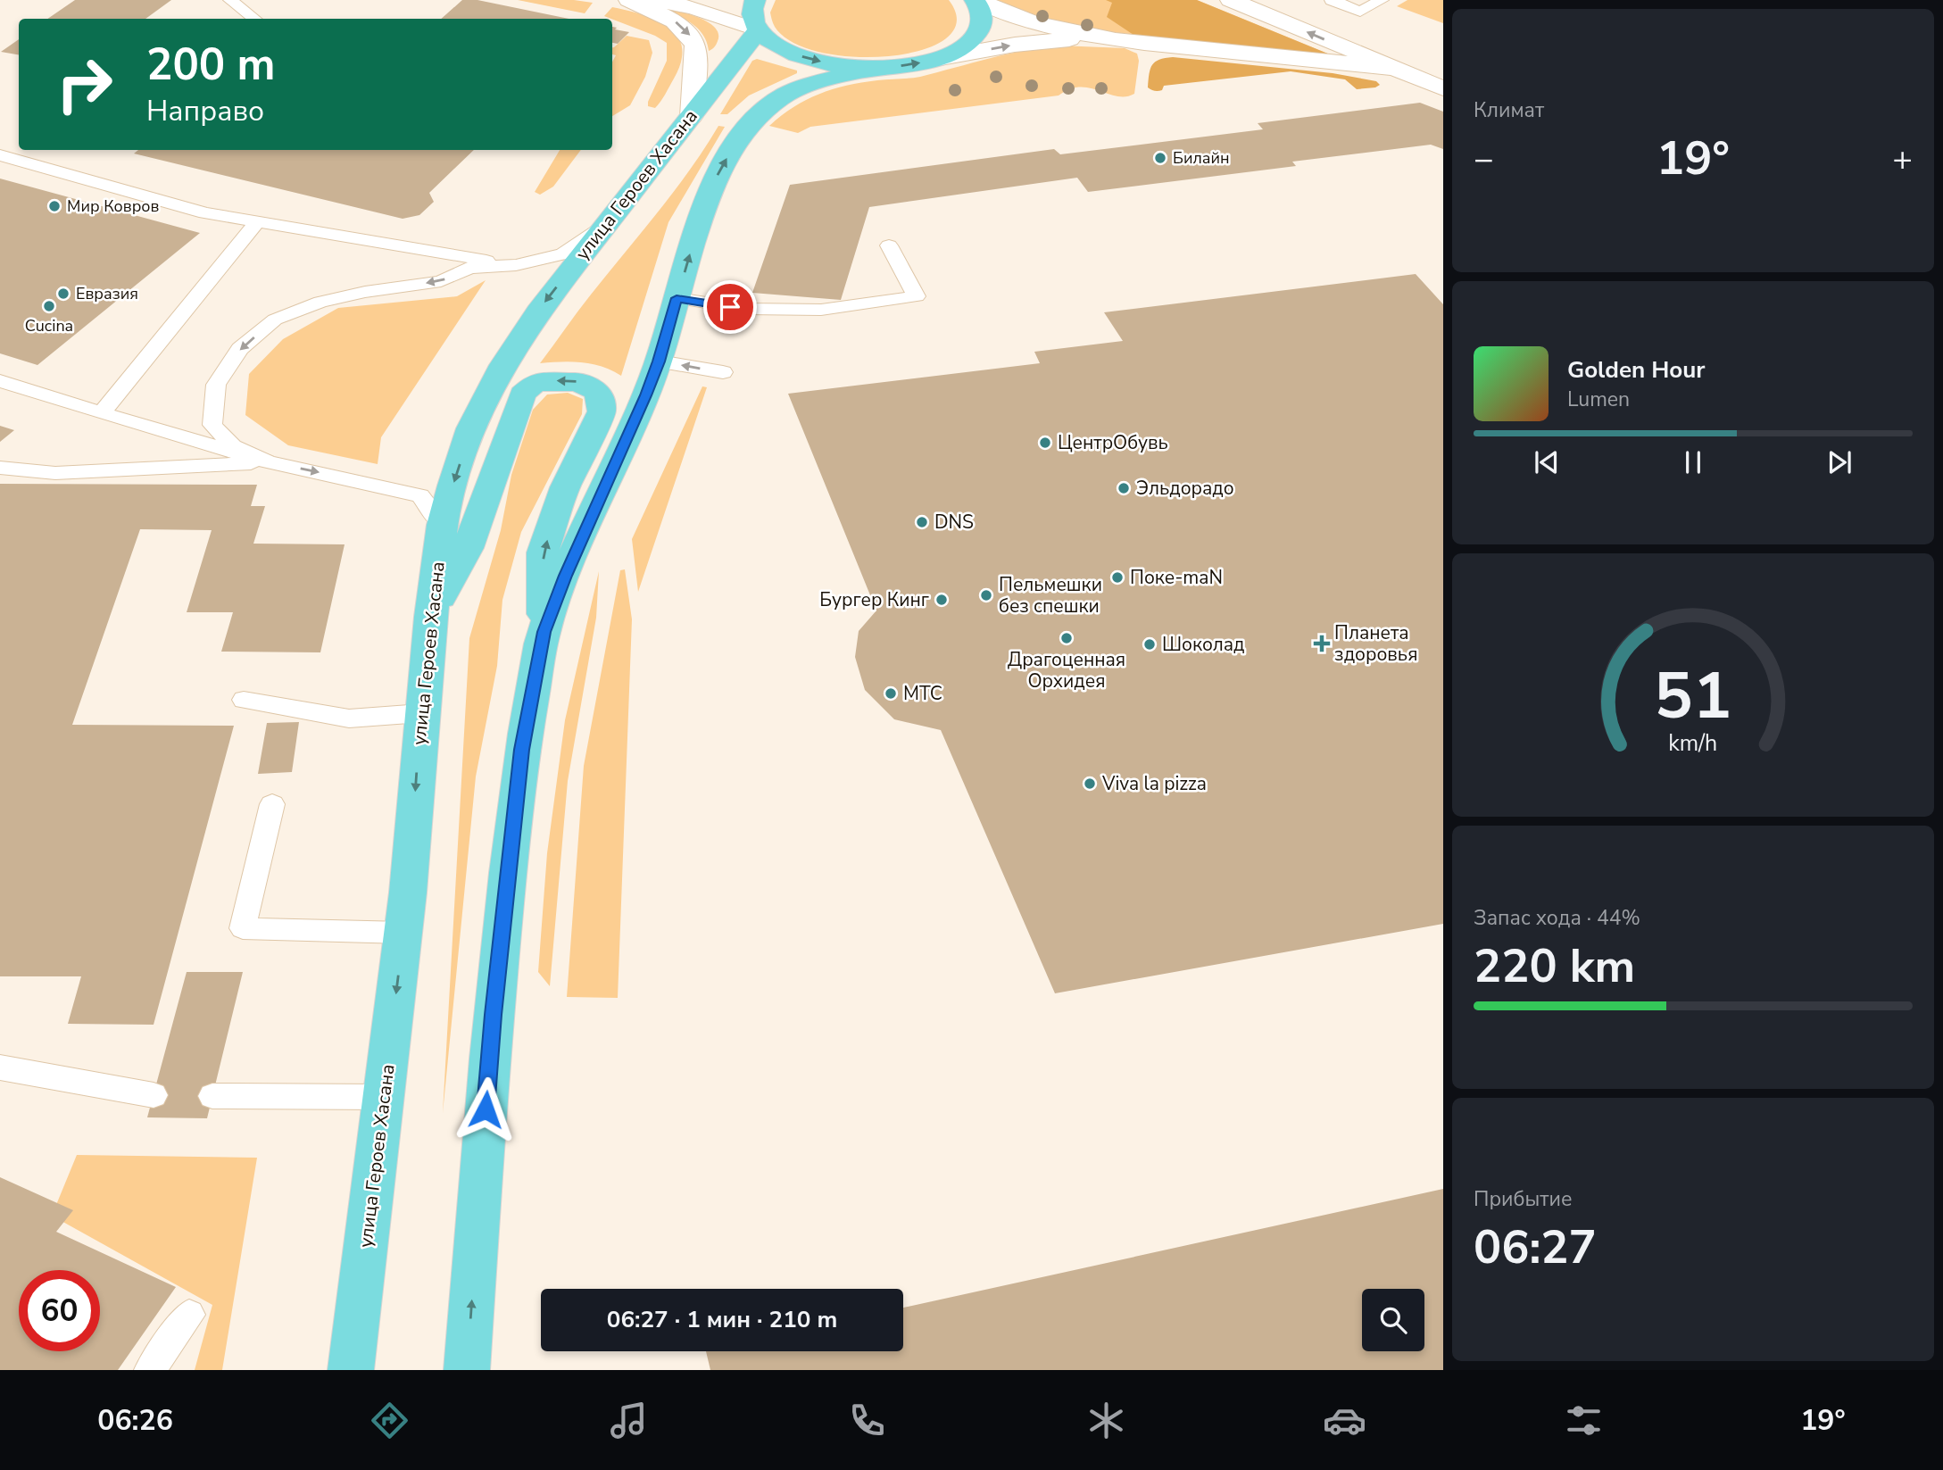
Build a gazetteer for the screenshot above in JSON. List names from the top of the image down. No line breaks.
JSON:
{"streets":{"main road":["улица Героев Хасана"]},"places":{"other":["Билайн","Мир Ковров","Евразия","Cucina","ЦентрОбувь","Эльдорадо","DNS","Поке-maN","Пельмешки без спешки","Бургер Кинг","Драгоценная Орхидея","Шоколад","МТС","Viva la pizza"],"health":["Планета здоровья"]},"page":{"tile":["Климат",["Запас хода · 44%","220 km"],["Прибытие","06:27"]],"turn":["200 m","Направо"],"heat":["−","19°","+"],"song":["Golden Hour","Lumen"],"limit":"60","trip":"06:27 · 1 мин · 210 m","tabs":["06:26","19°"],"gauge":["51","km/h"]}}
